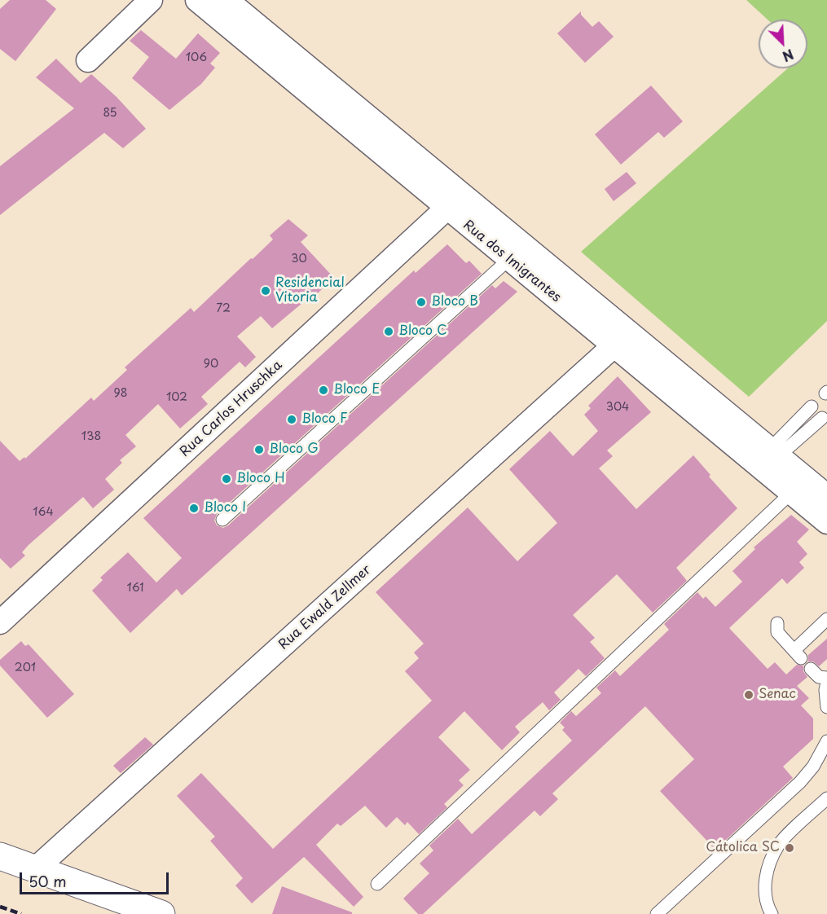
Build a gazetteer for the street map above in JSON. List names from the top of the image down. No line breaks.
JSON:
{"streets":{"street":["Rua dos Imigrantes","Rua Carlos Hruschka","Rua Ewald Zellmer"]},"crossings":[["Rua dos Imigrantes","Rua Carlos Hruschka"],["Rua dos Imigrantes","Rua Ewald Zellmer"]],"places":["Residencial Vitoria","Bloco B","Bloco C","Bloco E","Bloco F","Bloco G","Bloco H","Bloco I","Senac","Cátolica SC"],"house_numbers":["106","85","30","72","90","98","102","304","138","164","161","201"],"scale_bar":"50 m","north":"bottom right"}
